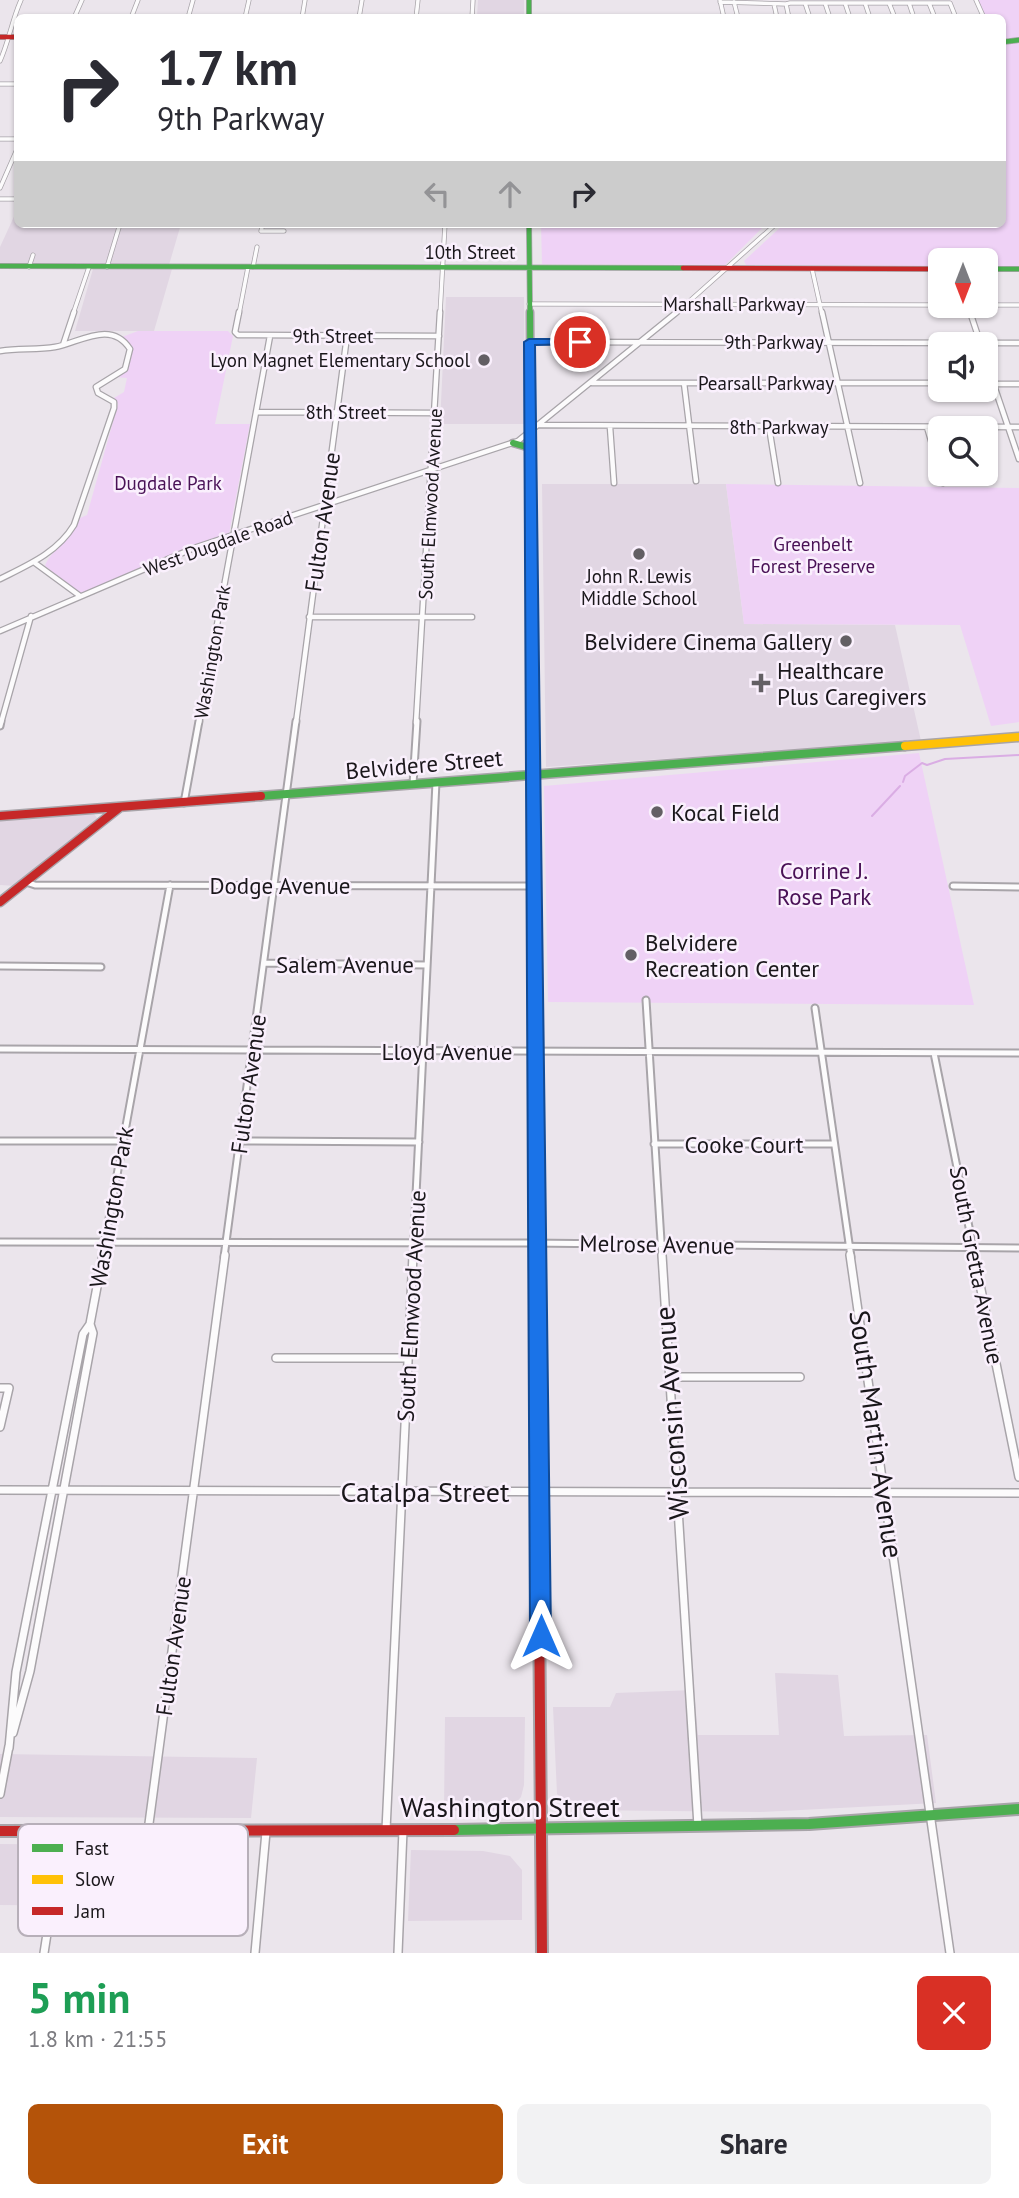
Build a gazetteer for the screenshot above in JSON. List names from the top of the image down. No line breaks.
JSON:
{"streets":{"main road":["10th Street","Belvidere Street","Washington Street"],"street":["Marshall Parkway","9th Street","9th Parkway","Pearsall Parkway","8th Street","8th Parkway","South Elmwood Avenue","Fulton Avenue","West Dugdale Road","Washington Park","Dodge Avenue","Salem Avenue","Lloyd Avenue","Cooke Court","Melrose Avenue","South Gretta Avenue","Wisconsin Avenue","South Martin Avenue","Catalpa Street"]},"crossings":[["10th Street","9th Street"],["10th Street","South Elmwood Avenue"],["10th Street","West Dugdale Road"],["Marshall Parkway","West Dugdale Road"],["9th Street","South Elmwood Avenue"],["9th Street","Fulton Avenue"],["9th Street","Washington Park"],["9th Parkway","West Dugdale Road"],["Pearsall Parkway","West Dugdale Road"],["8th Street","South Elmwood Avenue"],["8th Street","Fulton Avenue"],["8th Street","Washington Park"],["8th Parkway","West Dugdale Road"],["South Elmwood Avenue","West Dugdale Road"],["South Elmwood Avenue","Belvidere Street"],["South Elmwood Avenue","Dodge Avenue"],["South Elmwood Avenue","Salem Avenue"],["South Elmwood Avenue","Lloyd Avenue"],["South Elmwood Avenue","Melrose Avenue"],["South Elmwood Avenue","Catalpa Street"],["South Elmwood Avenue","Washington Street"],["Fulton Avenue","West Dugdale Road"],["Fulton Avenue","Belvidere Street"],["Fulton Avenue","Dodge Avenue"],["Fulton Avenue","Salem Avenue"],["Fulton Avenue","Lloyd Avenue"],["Fulton Avenue","Melrose Avenue"],["Fulton Avenue","Catalpa Street"],["West Dugdale Road","Washington Park"],["Washington Park","Belvidere Street"],["Washington Park","Dodge Avenue"],["Washington Park","Lloyd Avenue"],["Washington Park","Melrose Avenue"],["Washington Park","Catalpa Street"],["Lloyd Avenue","South Gretta Avenue"],["Lloyd Avenue","Wisconsin Avenue"],["Lloyd Avenue","South Martin Avenue"],["Cooke Court","Wisconsin Avenue"],["Cooke Court","South Martin Avenue"],["Melrose Avenue","South Gretta Avenue"],["Melrose Avenue","Wisconsin Avenue"],["Melrose Avenue","South Martin Avenue"],["Wisconsin Avenue","Catalpa Street"],["Wisconsin Avenue","Washington Street"],["South Martin Avenue","Catalpa Street"],["South Martin Avenue","Washington Street"]],"parks":["Dugdale Park","Greenbelt Forest Preserve","Corrine J. Rose Park"],"places":{"other":["Lyon Magnet Elementary School","John R. Lewis Middle School","Belvidere Cinema Gallery","Kocal Field","Belvidere Recreation Center"],"health":["Healthcare Plus Caregivers"]},"legend":["Fast","Slow","Jam"],"north":"bottom","page":{"turn":["1.7 km","9th Parkway"],"heading":["5 min","1.8 km · 21:55"],"buttons":["Exit","Share"]}}
